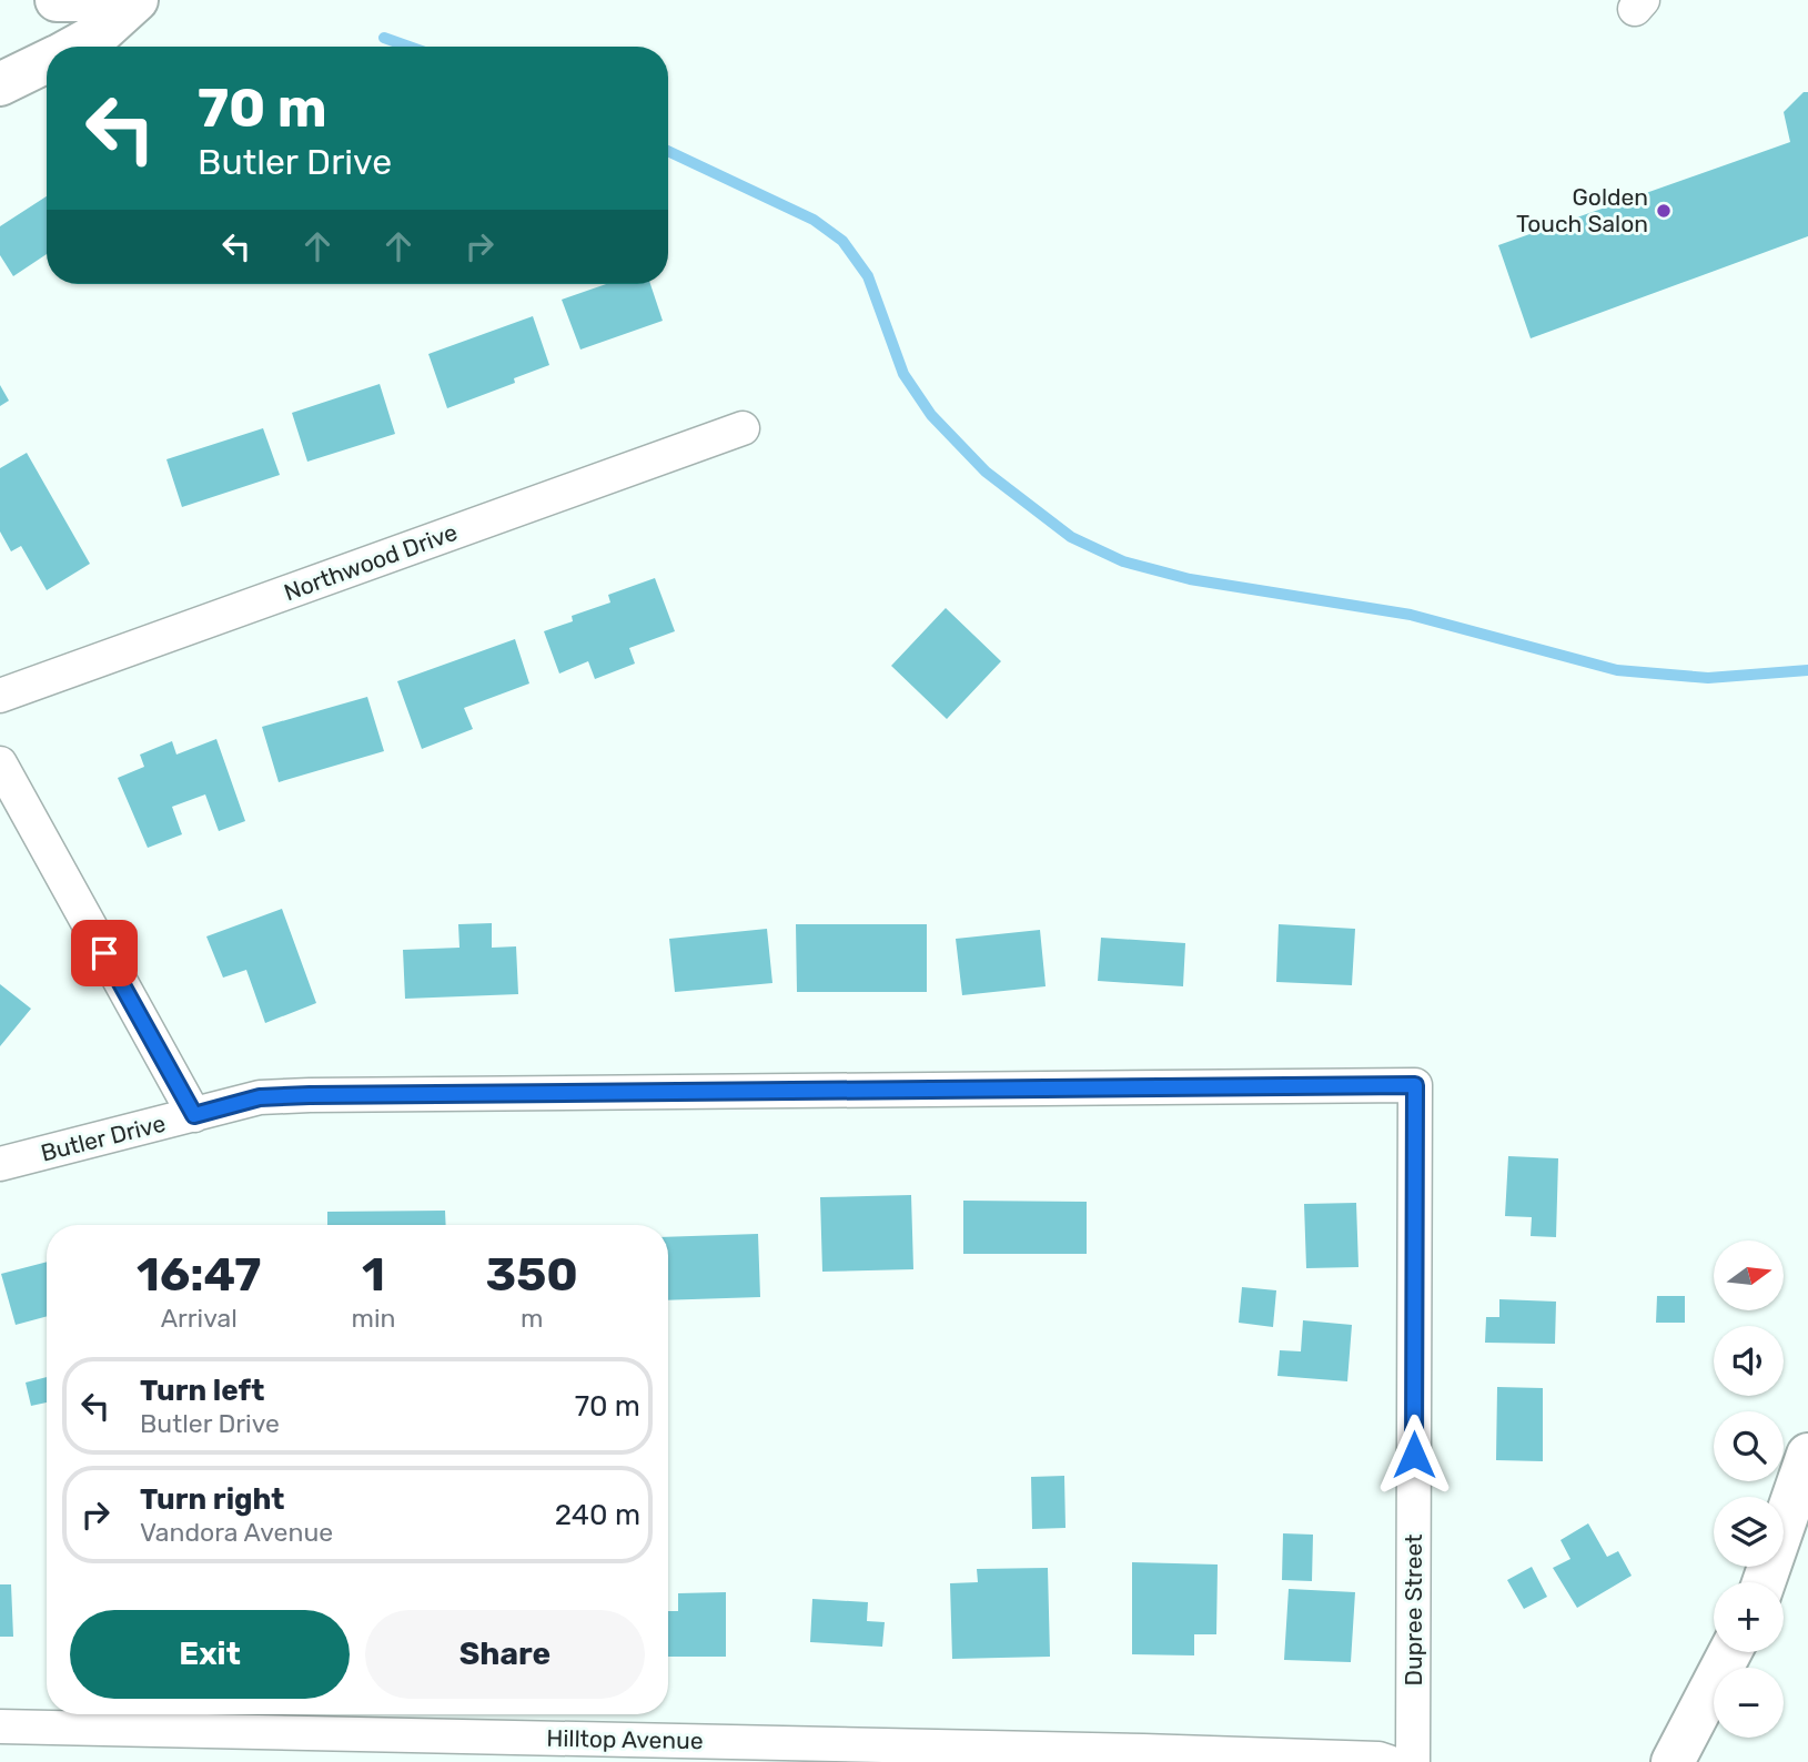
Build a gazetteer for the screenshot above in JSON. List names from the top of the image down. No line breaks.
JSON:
{"streets":{"street":["Northwood Drive","Butler Drive","Dupree Street","Hilltop Avenue"]},"crossings":[["Butler Drive","Dupree Street"]],"places":["Golden Touch Salon"],"north":"right","page":{"turn":["70 m","Butler Drive"],"eta":["16:47","Arrival","1","min","350","m"],"map_buttons":["+","−"],"list":[{"name":"Turn left","note":"Butler Drive","value":"70 m"},{"name":"Turn right","note":"Vandora Avenue","value":"240 m"}],"buttons":["Exit","Share"]}}
